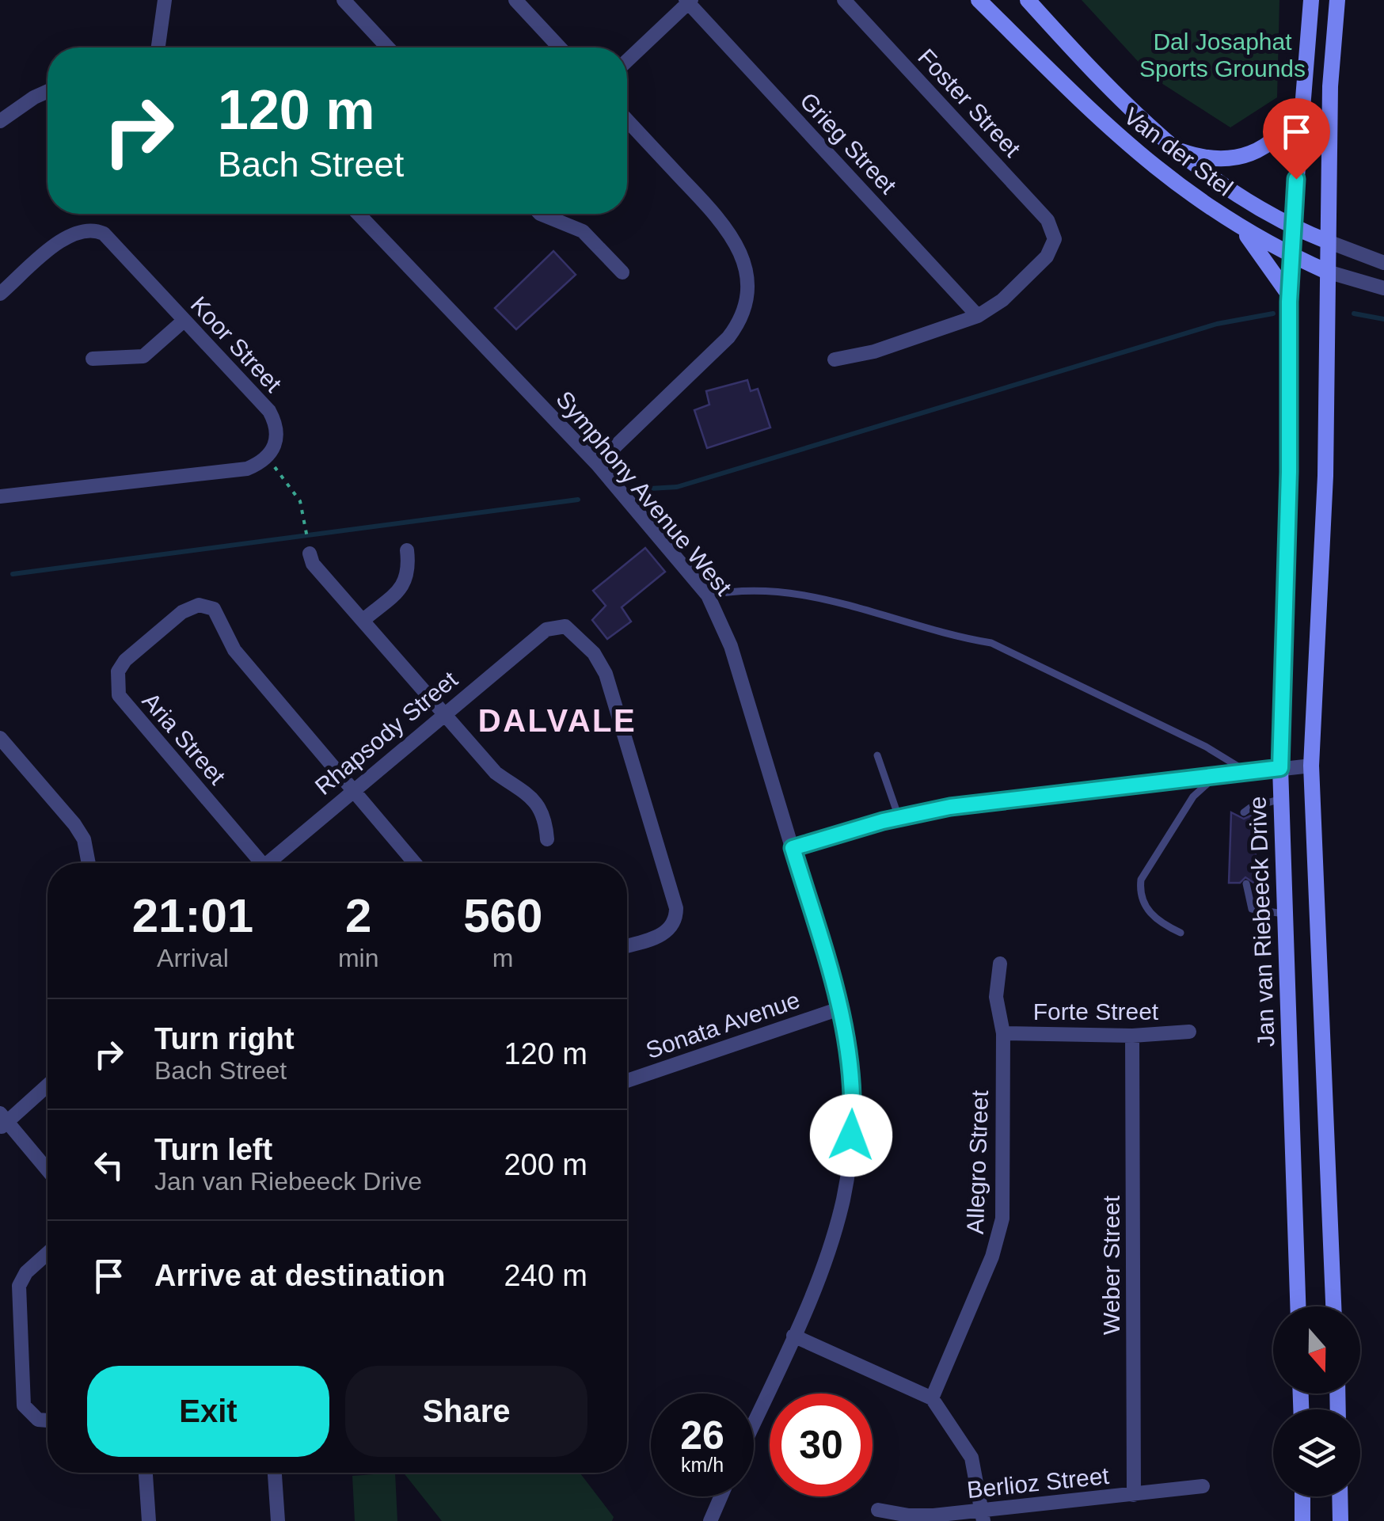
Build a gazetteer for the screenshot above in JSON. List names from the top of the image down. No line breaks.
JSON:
{"streets":{"main road":["Van der Stel","Jan van Riebeeck Drive"],"street":["Foster Street","Grieg Street","Koor Street","Symphony Avenue West","Rhapsody Street","Aria Street","Forte Street","Sonata Avenue","Allegro Street","Weber Street","Berlioz Street"]},"crossings":[["Foster Street","Grieg Street"],["Van der Stel","Jan van Riebeeck Drive"],["Symphony Avenue West","Sonata Avenue"],["Rhapsody Street","Aria Street"],["Forte Street","Allegro Street"],["Forte Street","Weber Street"],["Weber Street","Berlioz Street"]],"districts":["DALVALE"],"parks":["Dal Josaphat Sports Grounds"],"north":"bottom","page":{"turn":["120 m","Bach Street"],"eta":["21:01","Arrival","2","min","560","m"],"list":[{"name":"Turn right","note":"Bach Street","value":"120 m"},{"name":"Turn left","note":"Jan van Riebeeck Drive","value":"200 m"},{"name":"Arrive at destination","value":"240 m"}],"buttons":["Exit","Share"],"speed":"26 km/h","limit":"30"}}
